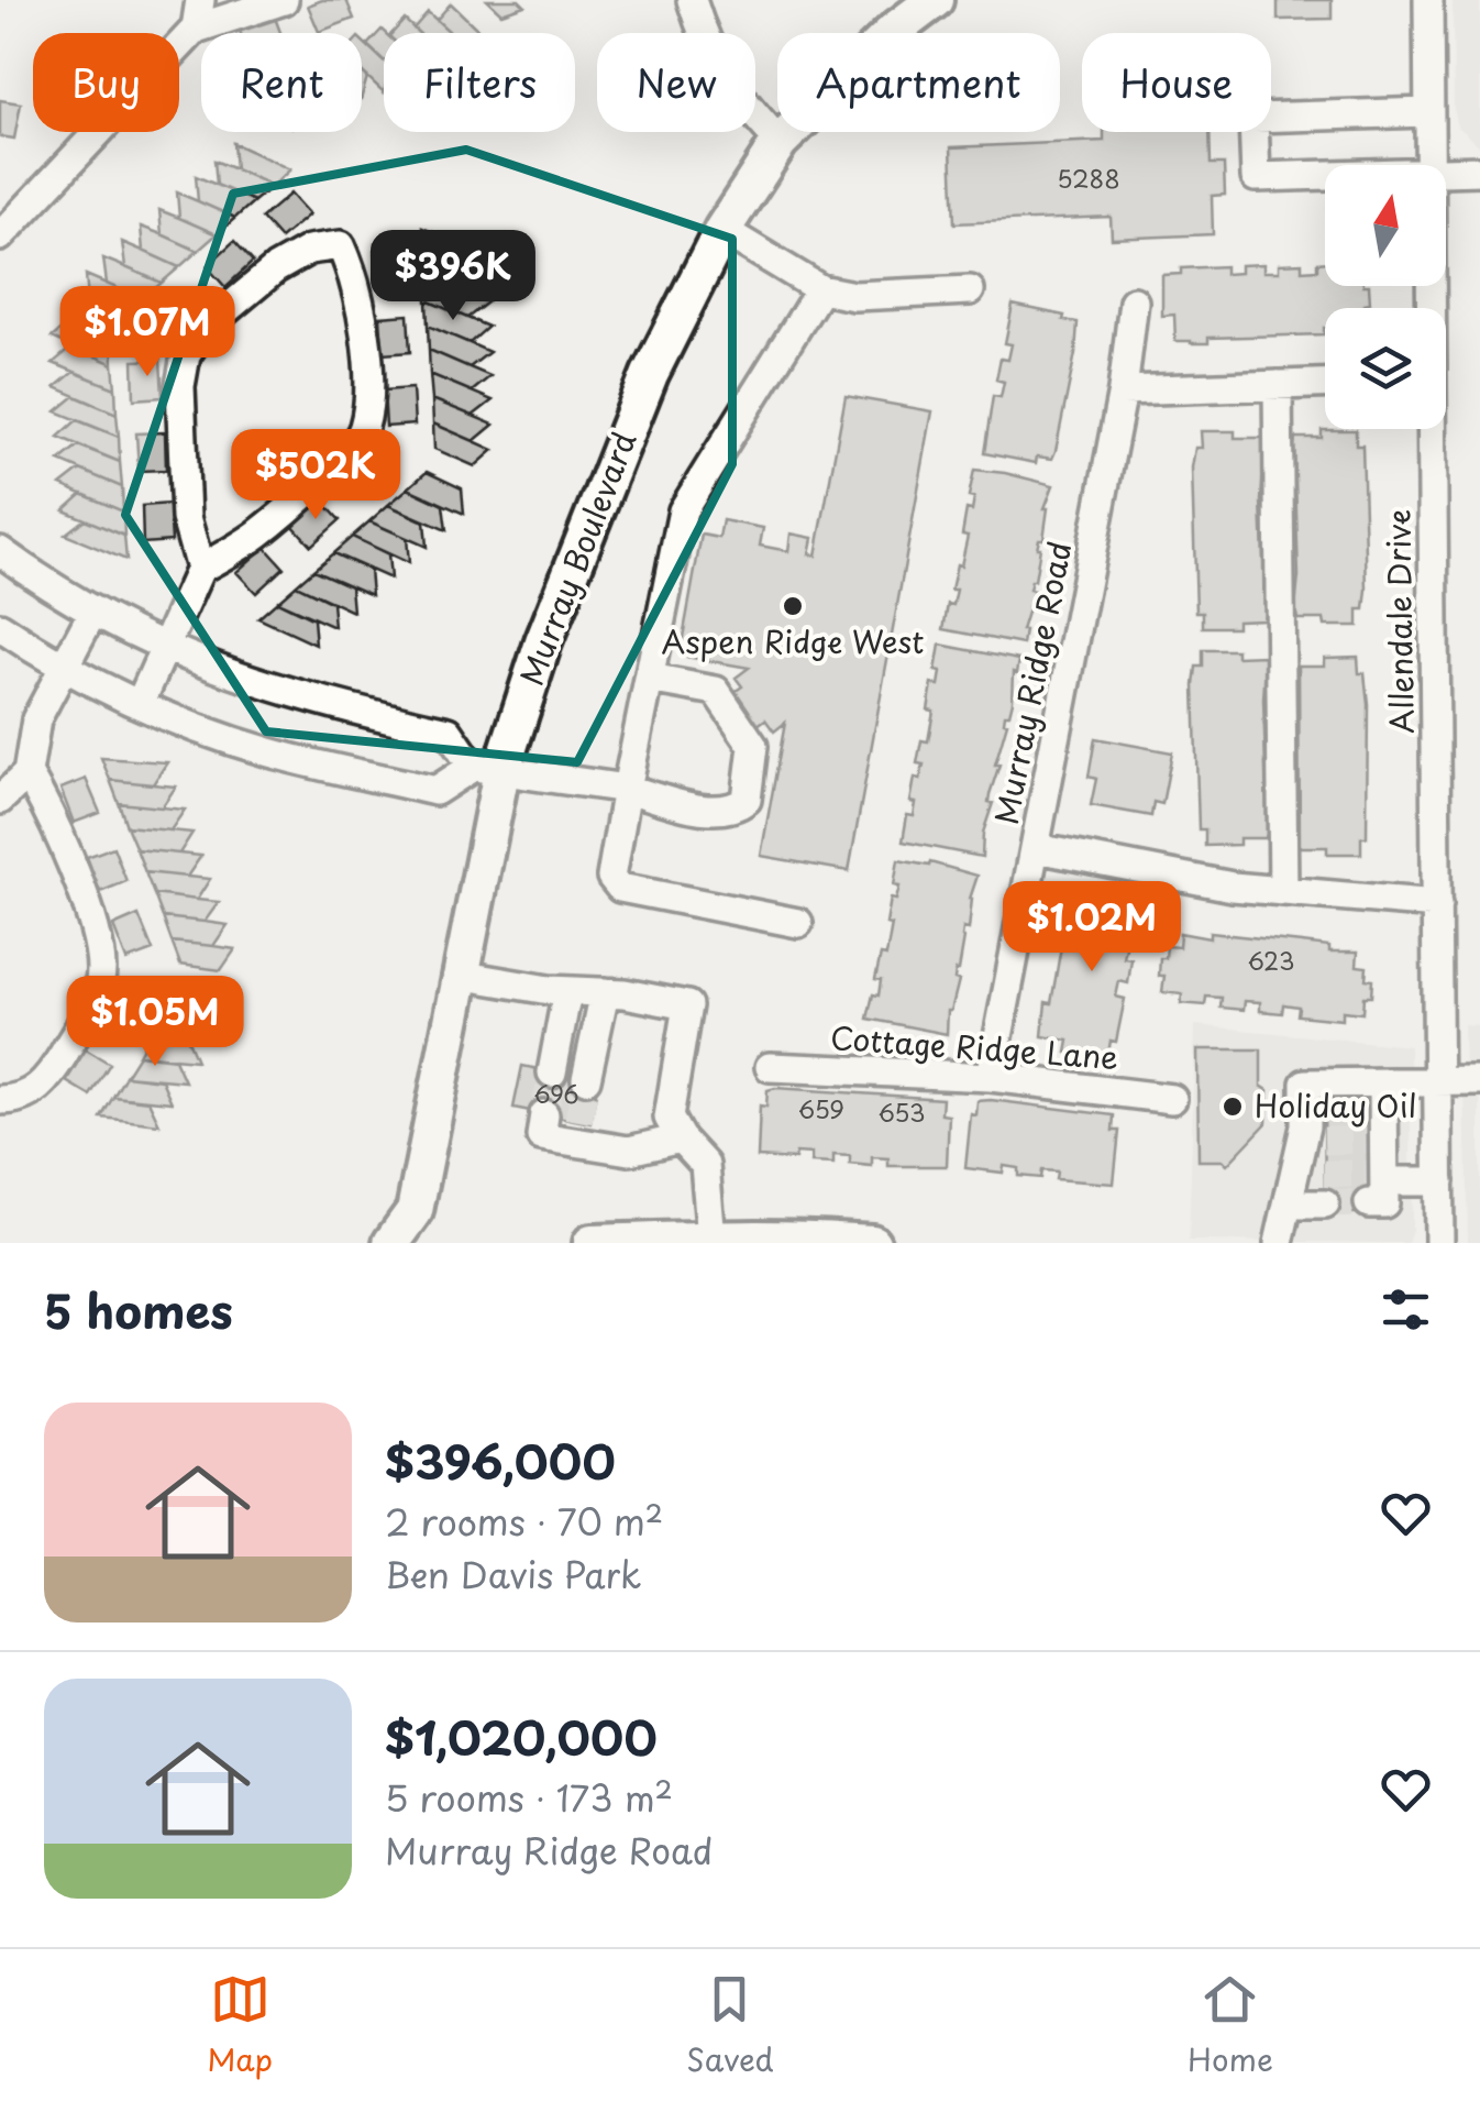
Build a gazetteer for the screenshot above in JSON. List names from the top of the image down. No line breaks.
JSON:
{"streets":{"main road":["Murray Boulevard"],"street":["Allendale Drive","Murray Ridge Road","Cottage Ridge Lane"]},"crossings":[["Murray Ridge Road","Cottage Ridge Lane"]],"places":["Aspen Ridge West","Holiday Oil"],"house_numbers":["5288","623","696","659","653"],"north":"top","page":{"chip":["Buy","Rent","Filters","New","Apartment","House"],"price":["$396K","$1.07M","$502K","$1.02M","$1.05M"],"heading":"5 homes","list":[{"name":"$396,000","note":"2 rooms · 70 m² · Ben Davis Park"},{"name":"$1,020,000","note":"5 rooms · 173 m² · Murray Ridge Road"}],"tabs":["Map","Saved","Home"]}}
